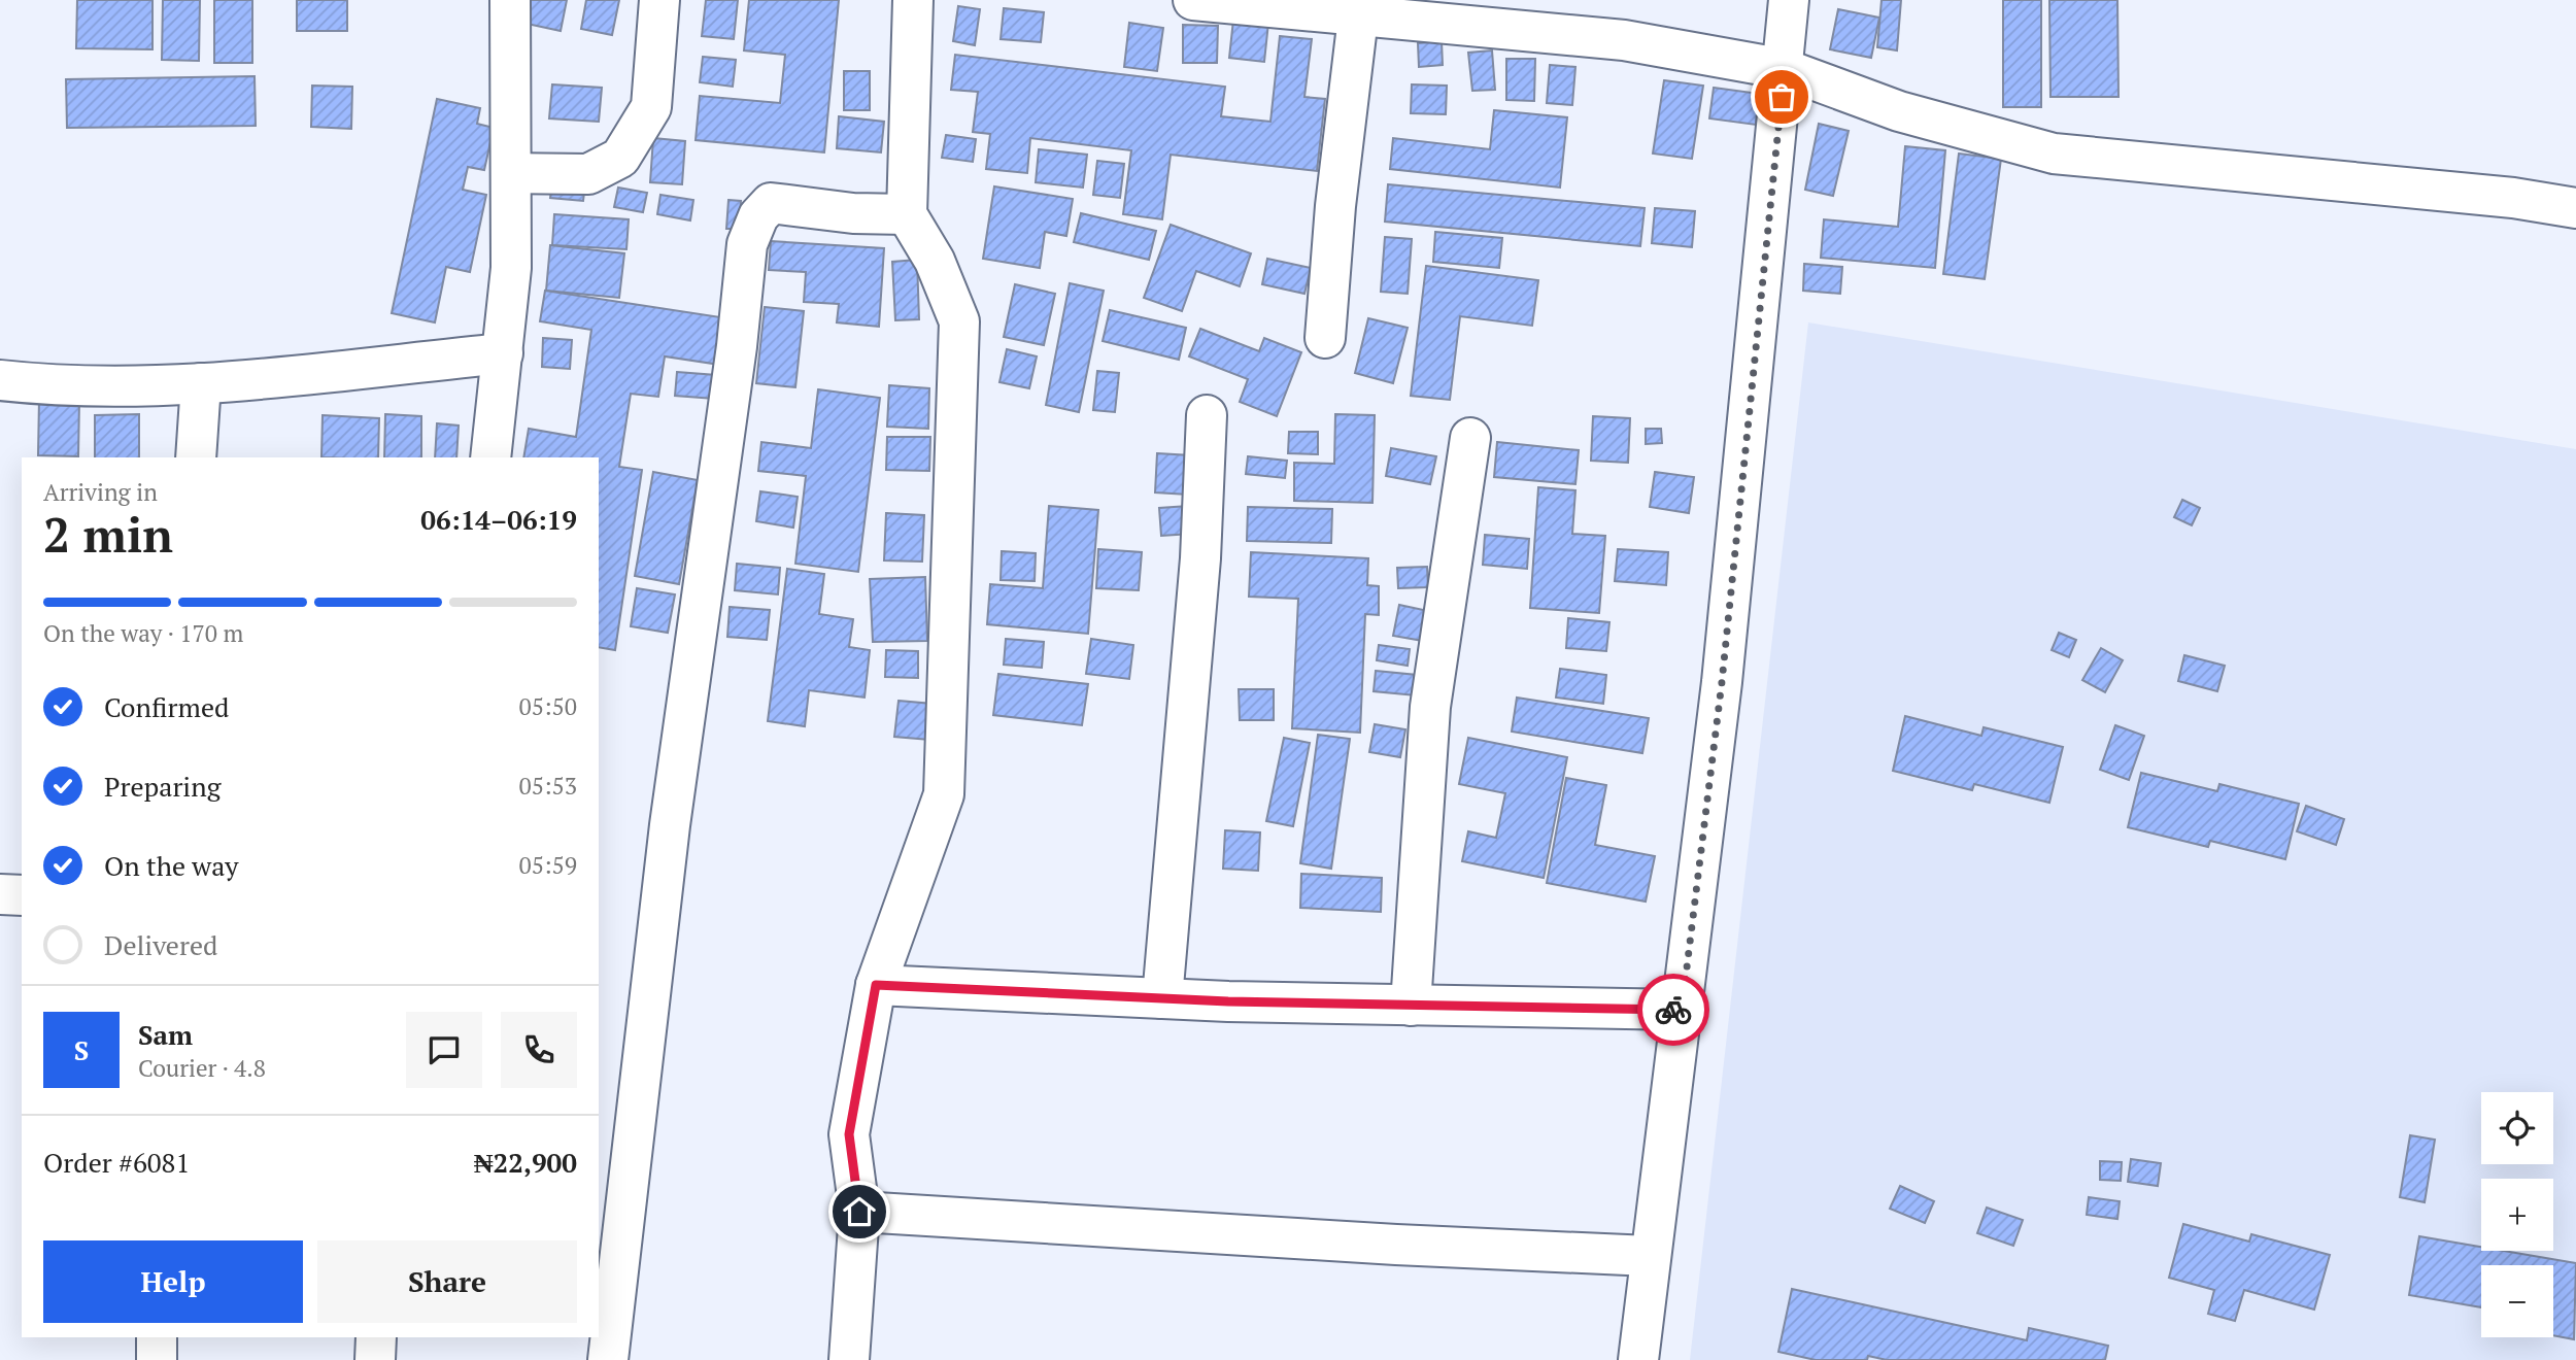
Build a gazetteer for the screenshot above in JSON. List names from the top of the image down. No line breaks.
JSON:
{"page":{"heading":["2 min","Arriving in","06:14–06:19"],"panel":["Sam","Courier · 4.8","Order #6081","₦22,900"],"bar":"On the way · 170 m","list":[["Confirmed","05:50"],["Preparing","05:53"],["On the way","05:59"],"Delivered"],"round":"S","map_buttons":["+","−"],"buttons":["Help","Share"]}}
